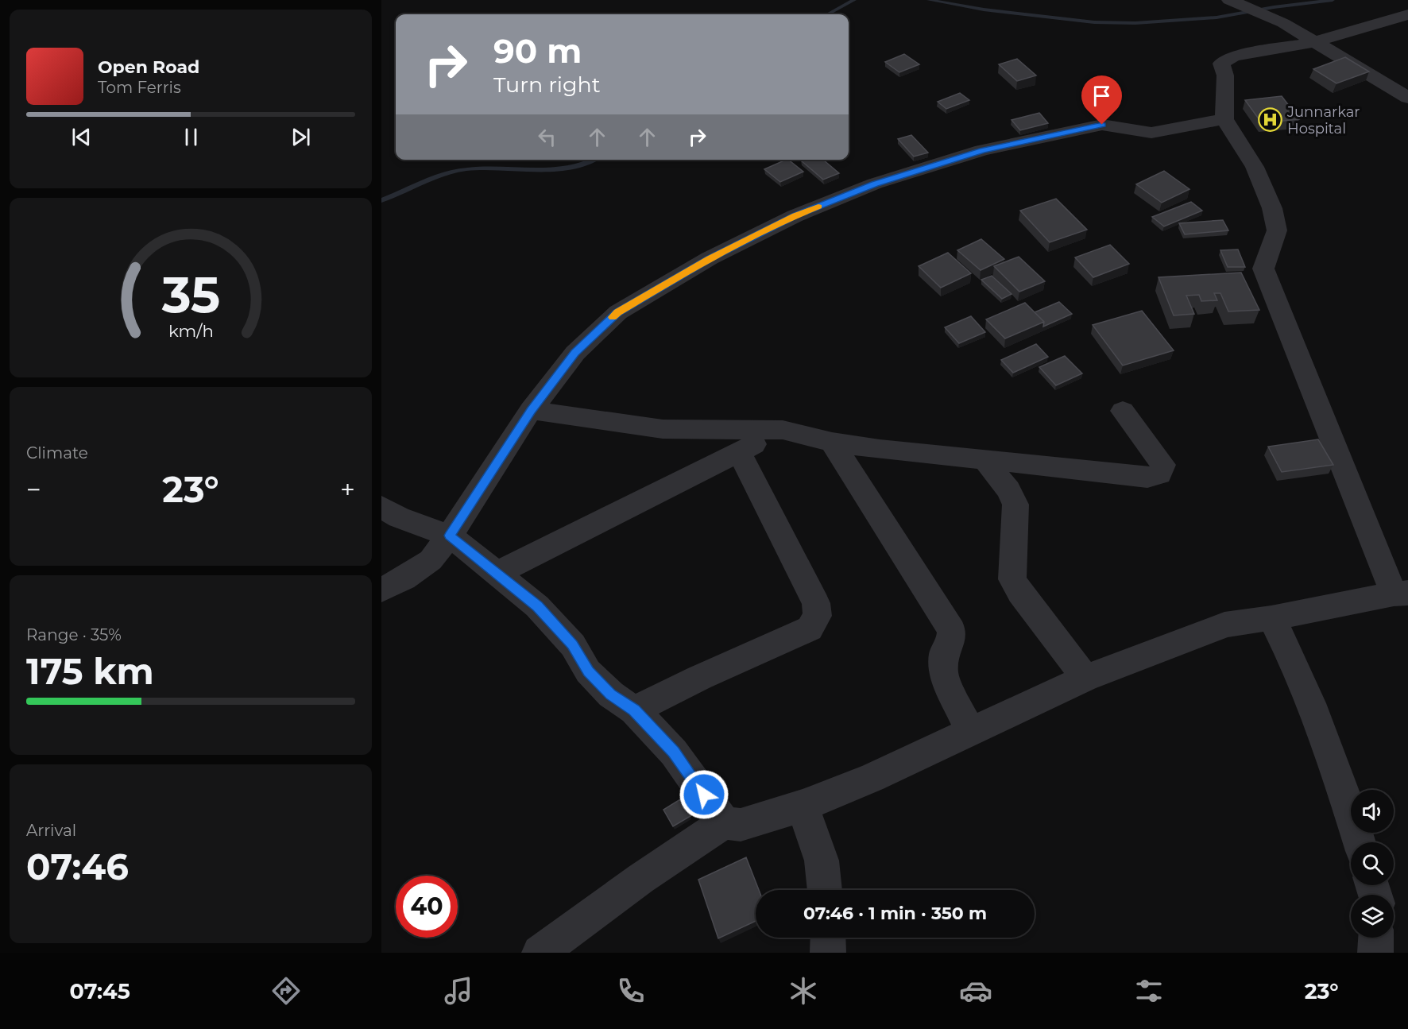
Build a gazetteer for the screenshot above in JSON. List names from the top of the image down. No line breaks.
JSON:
{"places":{"hospital":["Junnarkar Hospital"]},"page":{"turn":["90 m","Turn right"],"song":["Open Road","Tom Ferris"],"tile":["Climate",["Range · 35%","175 km"],["Arrival","07:46"]],"heat":["−","23°","+"],"limit":"40","trip":"07:46 · 1 min · 350 m","tabs":["07:45","23°"],"gauge":["35","km/h"]}}
